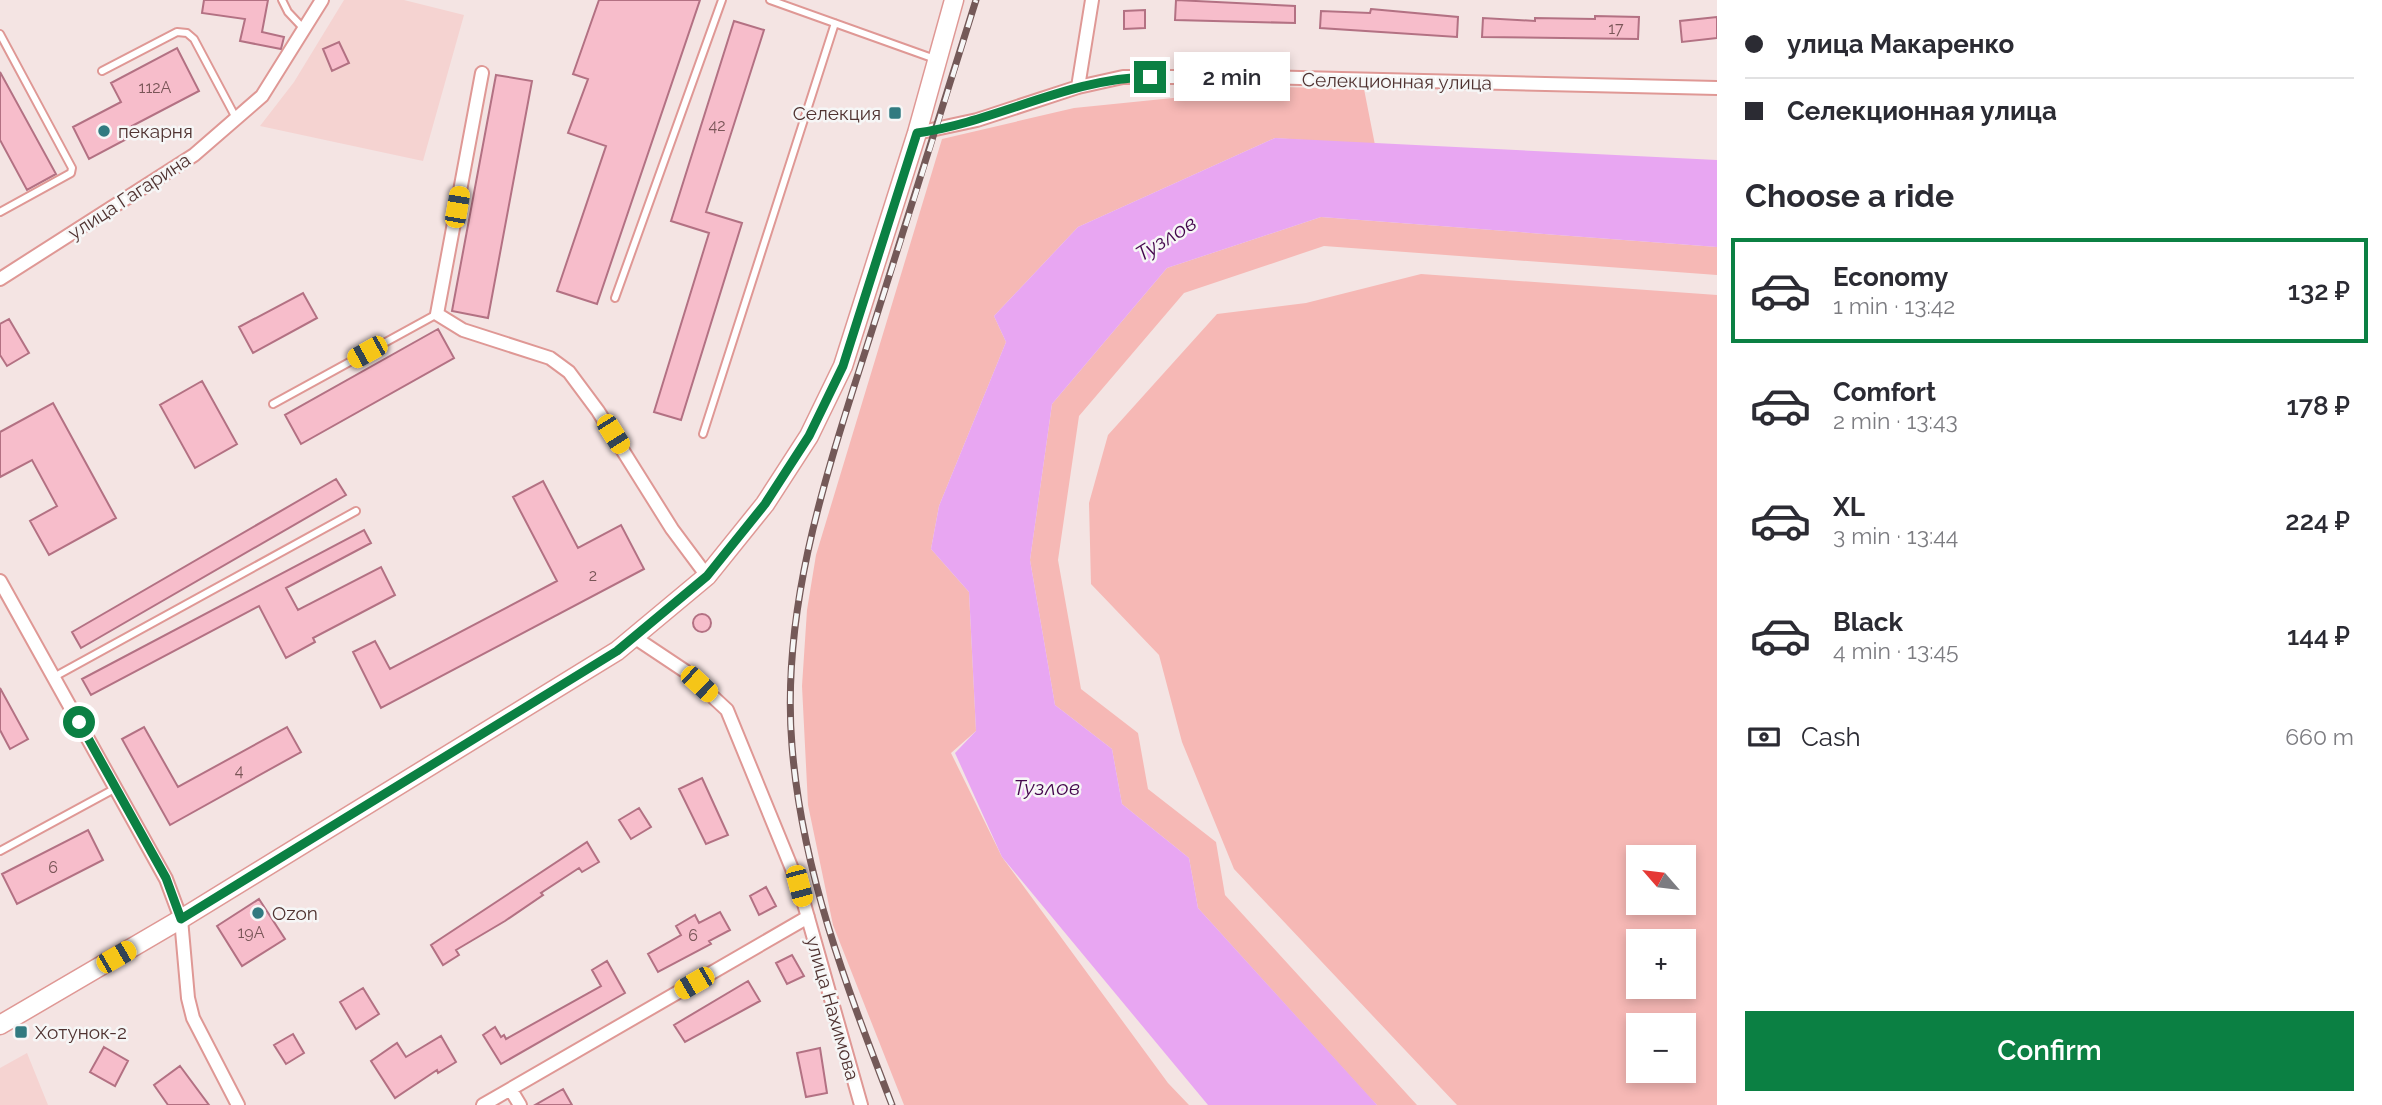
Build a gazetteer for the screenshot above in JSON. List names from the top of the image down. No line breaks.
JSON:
{"streets":{"street":["Селекционная улица","улица Гагарина","улица Нахимова"]},"water":["Тузлов"],"places":{"transit":["Селекция","Хотунок-2"],"other":["пекарня","Ozon"]},"house_numbers":["17","112А","42","2","4","6","19А","6"],"north":"top left","page":{"banner":["улица Макаренко","Селекционная улица"],"bubble":"2 min","heading":"Choose a ride","list":[{"name":"Economy","note":"1 min · 13:42","value":"132 ₽"},{"name":"Comfort","note":"2 min · 13:43","value":"178 ₽"},{"name":"XL","note":"3 min · 13:44","value":"224 ₽"},{"name":"Black","note":"4 min · 13:45","value":"144 ₽"}],"pay":["Cash","660 m"],"map_buttons":["+","−"],"buttons":"Confirm"}}
